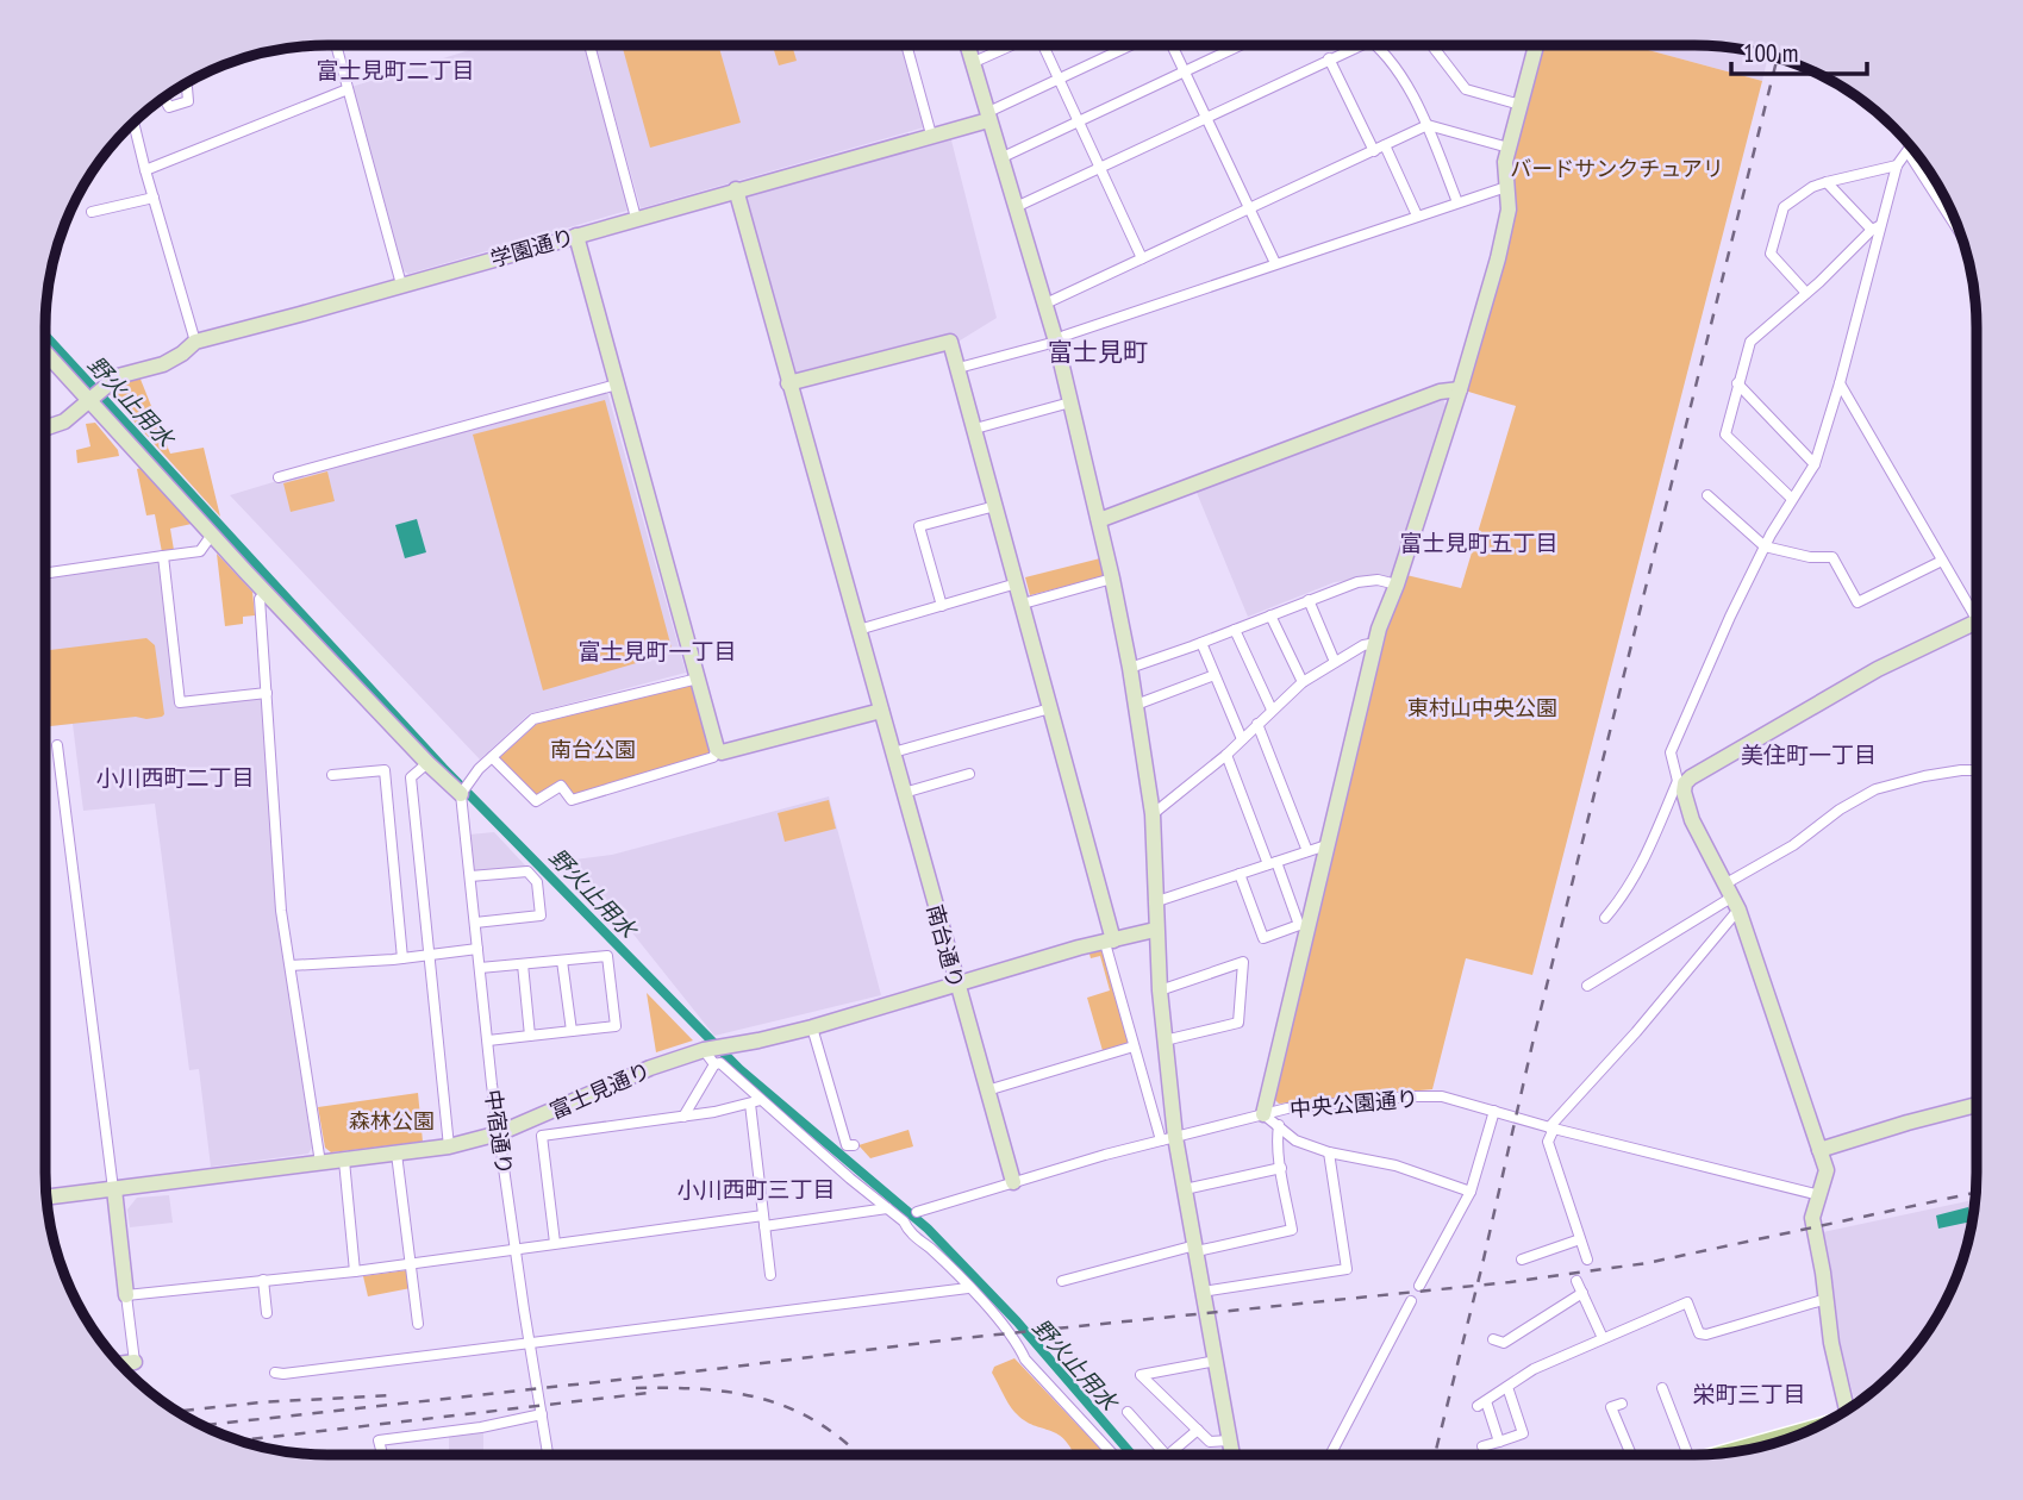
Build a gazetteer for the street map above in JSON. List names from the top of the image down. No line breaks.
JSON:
{"streets":{"street":["学園通り","南台通り","富士見通り","中央公園通り","中宿通り"]},"crossings":[["学園通り","南台通り"],["南台通り","富士見通り"],["南台通り","中央公園通り"],["富士見通り","中宿通り"]],"districts":["富士見町二丁目","富士見町","富士見町五丁目","富士見町一丁目","美住町一丁目","小川西町二丁目","小川西町三丁目","栄町三丁目"],"water":["野火止用水"],"parks":["バードサンクチュアリ","東村山中央公園","南台公園","森林公園"],"scale_bar":"100 m"}
